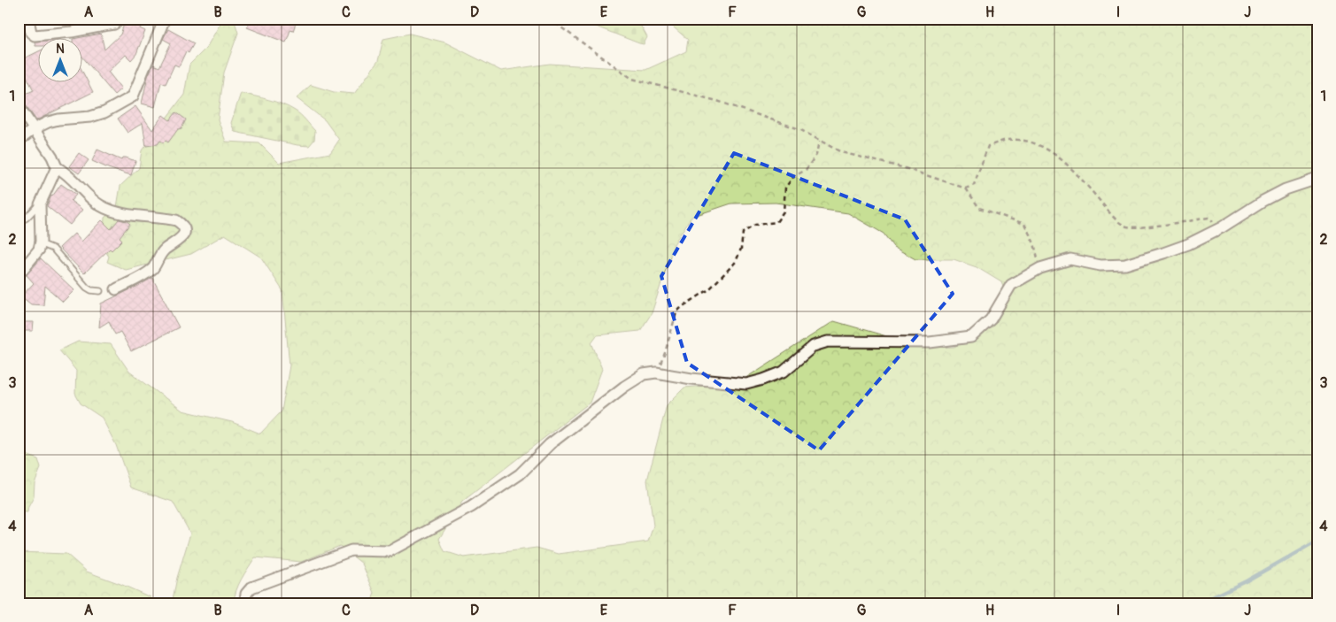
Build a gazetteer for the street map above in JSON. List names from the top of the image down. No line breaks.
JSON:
{"north":"top","grid":{"columns":["A","B","C","D","E","F","G","H","I","J"],"rows":["1","2","3","4"]}}
